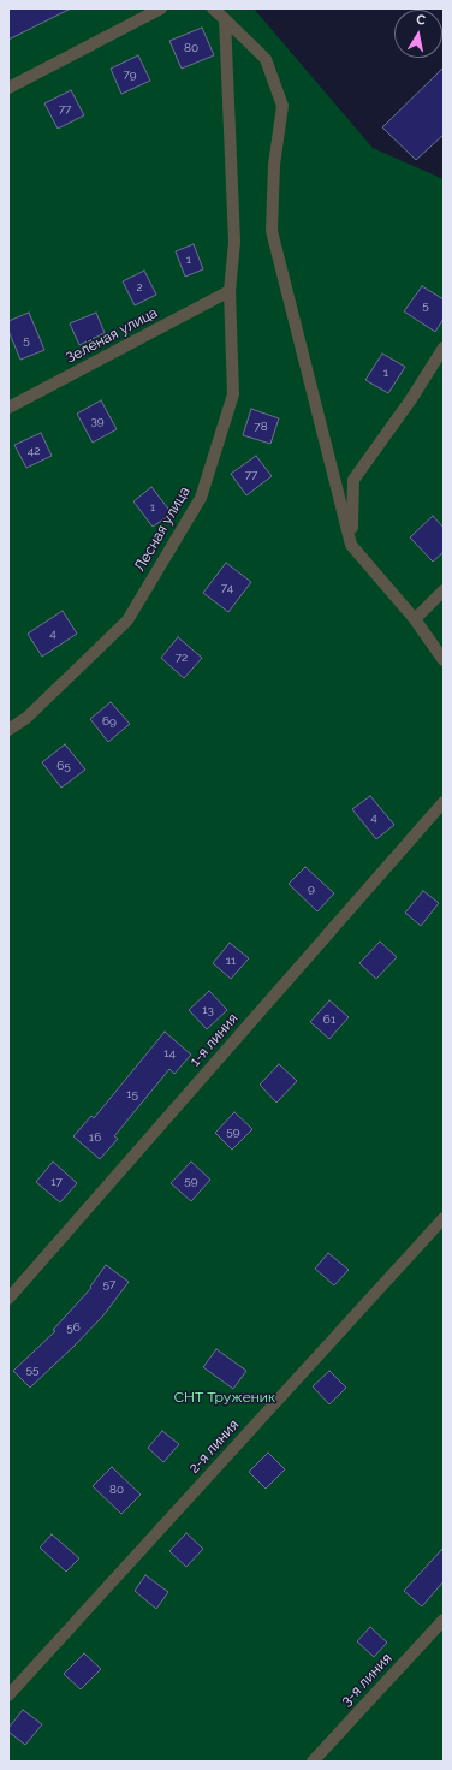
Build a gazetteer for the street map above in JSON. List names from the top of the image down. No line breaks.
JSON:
{"streets":{"street":["Зелёная улица","Лесная улица","1-я линия","2-я линия","3-я линия"]},"crossings":[["Зелёная улица","Лесная улица"]],"parks":["СНТ Труженик"],"house_numbers":["80","79","77","1","2","5","5","1","39","78","42","77","1","74","4","72","69","65","4","9","11","13","61","14","15","59","16","59","17","57","56","55","80"],"north":"top"}
